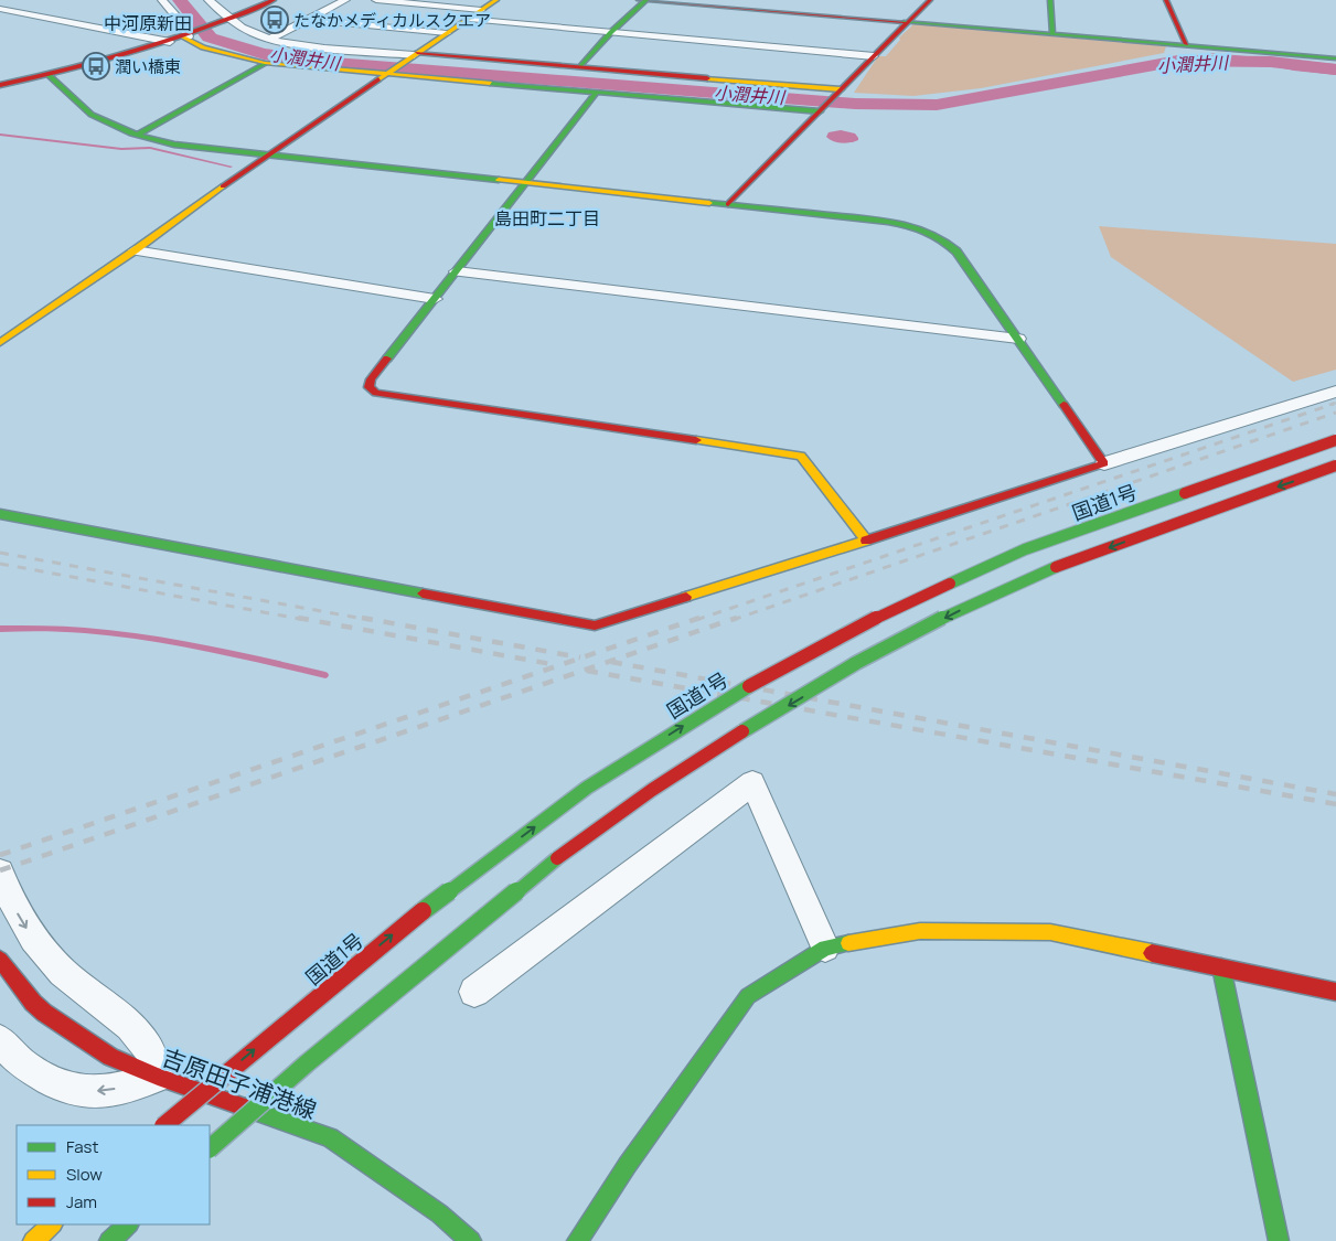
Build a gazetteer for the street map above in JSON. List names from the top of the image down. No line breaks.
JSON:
{"streets":{"main road":["国道1号","吉原田子浦港線"]},"districts":["中河原新田","島田町二丁目"],"water":["小潤井川"],"places":{"bus stop":["たなかメディカルスクエア","潤い橋東"]},"legend":["Fast","Slow","Jam"]}
